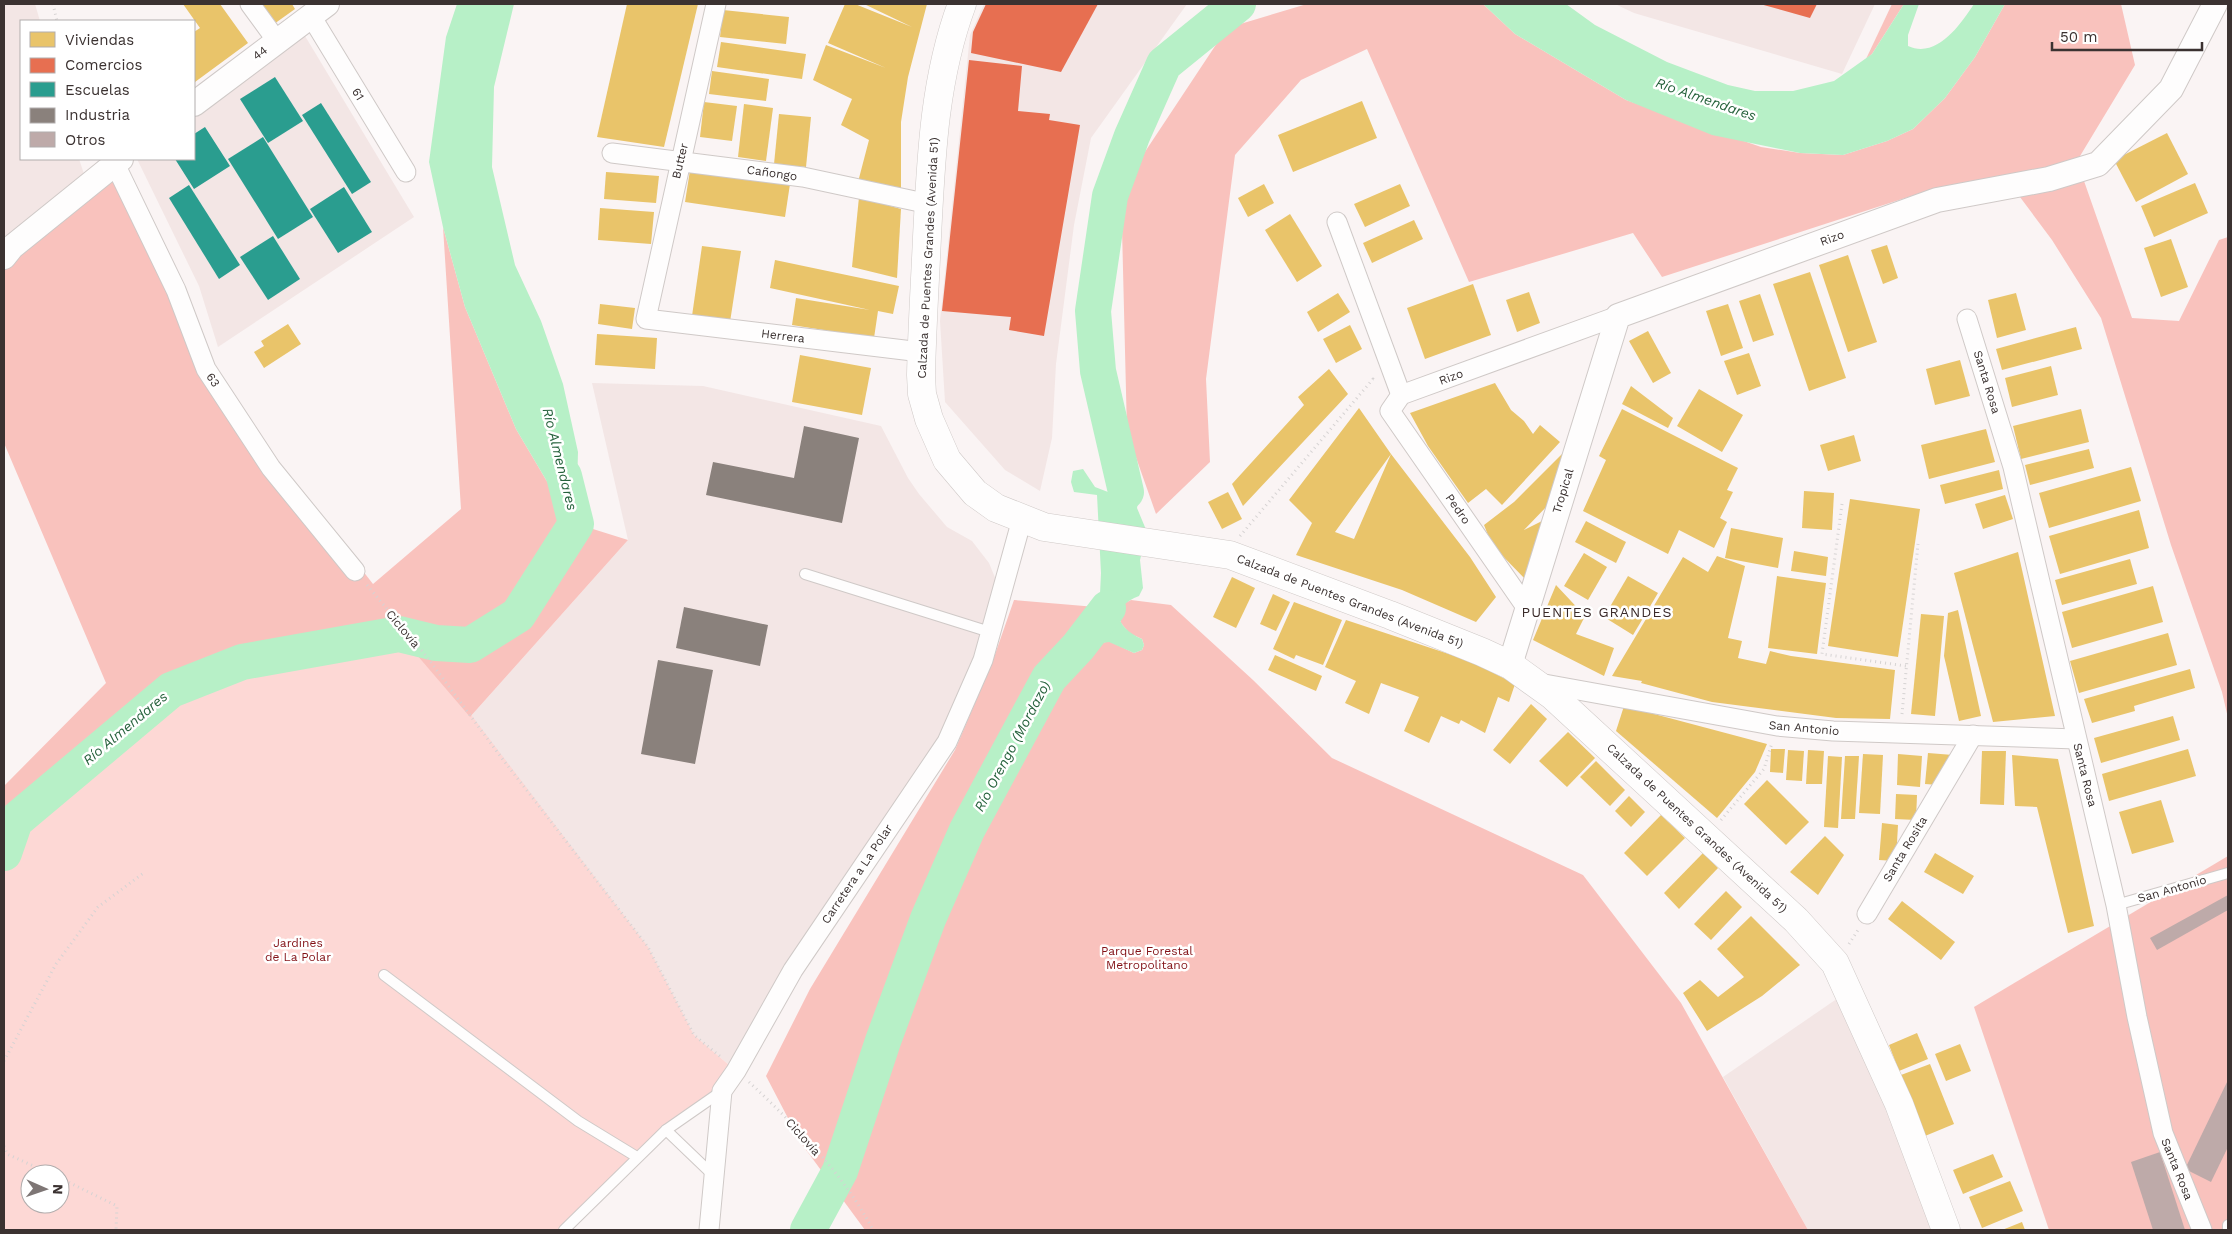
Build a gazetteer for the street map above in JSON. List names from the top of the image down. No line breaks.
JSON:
{"streets":{"main road":["Calzada de Puentes Grandes (Avenida 51)"],"street":["44","61","Butter","Cañongo","Rizo","Herrera","63","Santa Rosa","Tropical","Pedro","San Antonio","Santa Rosita","Carretera a La Polar"],"path":["Ciclovía"]},"crossings":[["44","61"],["Butter","Cañongo"],["Butter","Herrera"],["Cañongo","Calzada de Puentes Grandes (Avenida 51)"],["Rizo","Tropical"],["Calzada de Puentes Grandes (Avenida 51)","Herrera"],["Calzada de Puentes Grandes (Avenida 51)","Tropical"],["Calzada de Puentes Grandes (Avenida 51)","San Antonio"],["Calzada de Puentes Grandes (Avenida 51)","Carretera a La Polar"],["Santa Rosa","San Antonio"],["Tropical","Pedro"],["Ciclovía","Carretera a La Polar"],["San Antonio","Santa Rosita"]],"districts":["PUENTES GRANDES"],"water":["Río Almendares","Río Orengo (Mordazo)"],"parks":["Jardines de La Polar","Parque Forestal Metropolitano"],"legend":["Viviendas","Comercios","Escuelas","Industria","Otros"],"scale_bar":"50 m","north":"right"}
